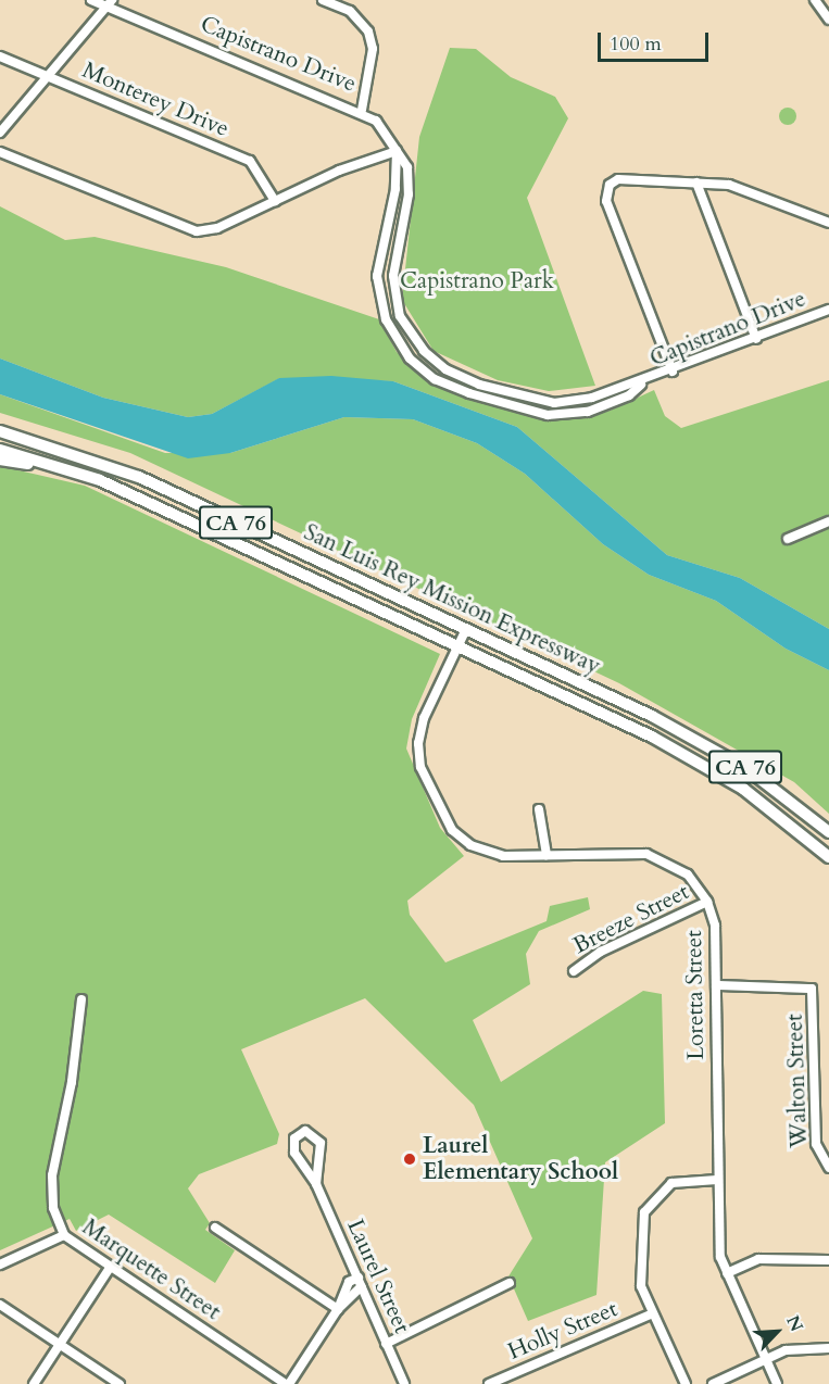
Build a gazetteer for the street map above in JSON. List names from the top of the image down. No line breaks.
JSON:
{"streets":{"highway":["CA 76","San Luis Rey Mission Expressway"],"street":["Capistrano Drive","Monterey Drive","Breeze Street","Loretta Street","Walton Street","Marquette Street","Laurel Street","Holly Street"]},"crossings":[["CA 76","San Luis Rey Mission Expressway"],["San Luis Rey Mission Expressway","Loretta Street"],["Breeze Street","Loretta Street"],["Loretta Street","Walton Street"]],"parks":["Capistrano Park"],"places":["Laurel Elementary School"],"scale_bar":"100 m","north":"top right"}
